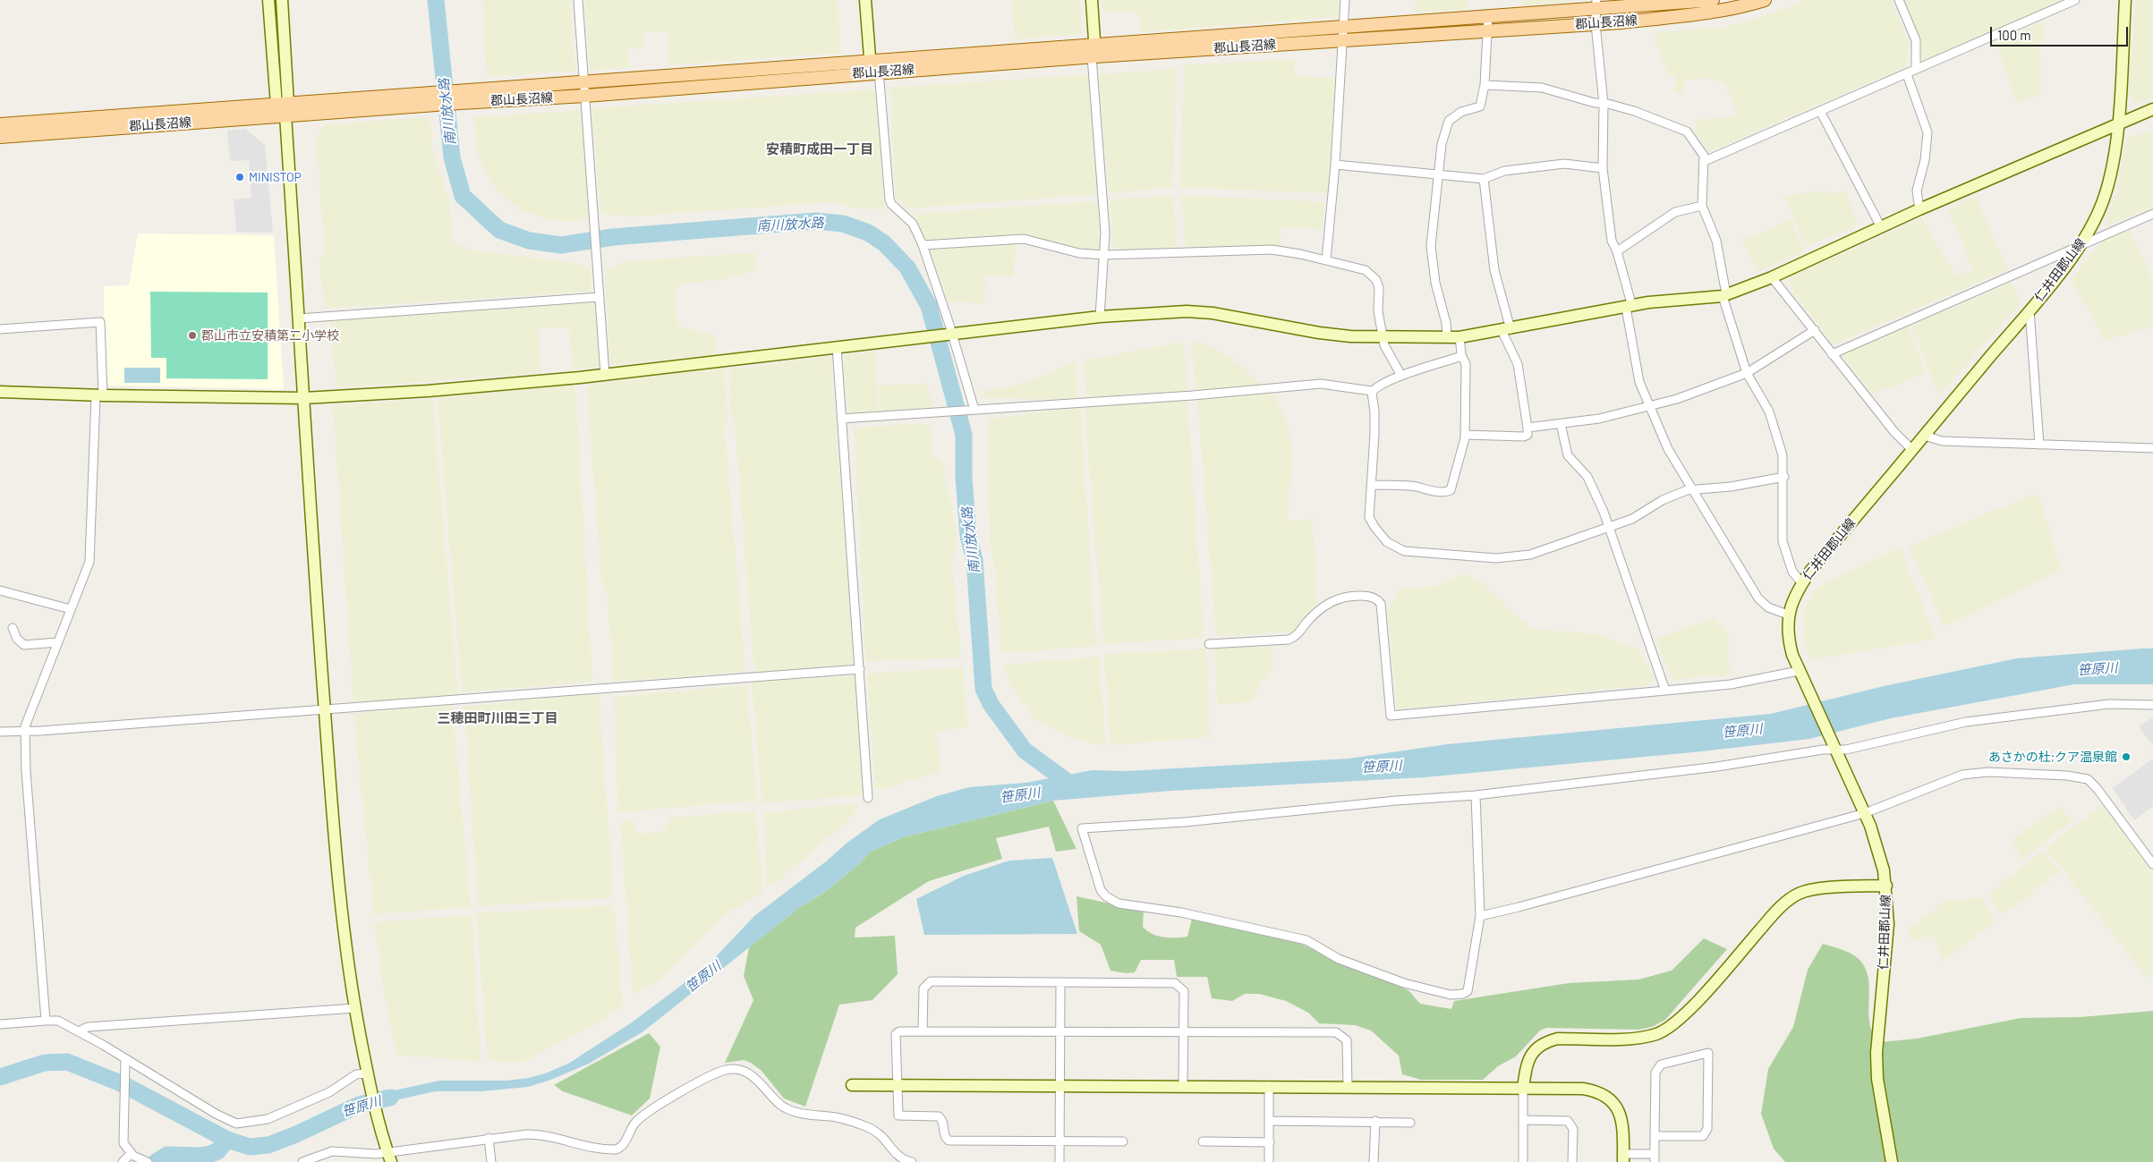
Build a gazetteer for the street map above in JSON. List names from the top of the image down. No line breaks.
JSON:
{"streets":{"main road":["郡山長沼線"],"street":["仁井田郡山線"]},"districts":["安積町成田一丁目","三穂田町川田三丁目"],"water":["南川放水路","笹原川"],"places":["MINISTOP","郡山市立安積第二小学校","あさかの杜;クア温泉館"],"scale_bar":"100 m"}
